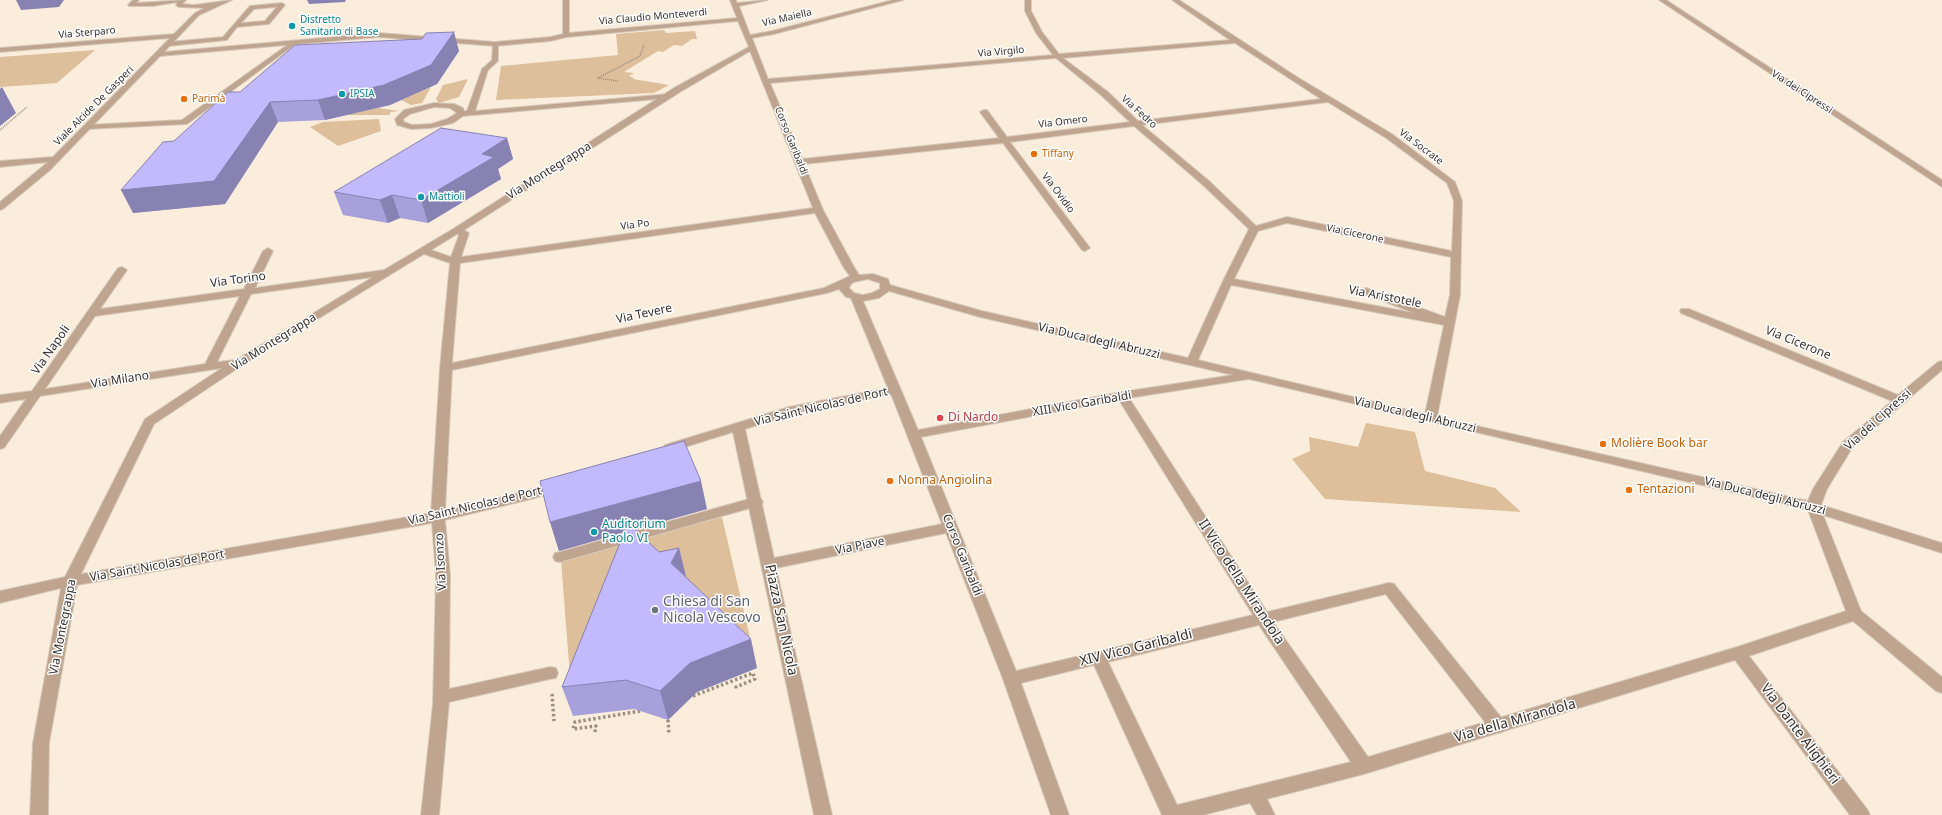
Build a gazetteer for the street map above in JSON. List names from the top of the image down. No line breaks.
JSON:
{"streets":{"street":["Via Claudio Monteverdi","Via Maiella","Via Sterparo","Via Virgilo","Via dei Cipressi","Viale Alcide De Gasperi","Via Fedro","Via Omero","Corso Garibaldi","Via Socrate","Via Montegrappa","Via Ovidio","Via Po","Via Cicerone","Via Torino","Via Aristotele","Via Tevere","Via Duca degli Abruzzi","Via Napoli","Via Milano","XIII Vico Garibaldi","Via Saint Nicolas de Port","Via Piave","Via Isonzo","II Vico della Mirandola","Piazza San Nicola","XIV Vico Garibaldi","Via della Mirandola","Via Dante Alighieri"]},"crossings":[["Via Claudio Monteverdi","Viale Alcide De Gasperi"],["Via Claudio Monteverdi","Corso Garibaldi"],["Via Maiella","Corso Garibaldi"],["Via Sterparo","Viale Alcide De Gasperi"],["Via Virgilo","Via Fedro"],["Via Virgilo","Corso Garibaldi"],["Via Virgilo","Via Socrate"],["Via dei Cipressi","Via Cicerone"],["Via dei Cipressi","Via Duca degli Abruzzi"],["Via Fedro","Via Omero"],["Via Fedro","Via Cicerone"],["Via Omero","Corso Garibaldi"],["Via Omero","Via Socrate"],["Via Omero","Via Ovidio"],["Corso Garibaldi","Via Montegrappa"],["Corso Garibaldi","Via Po"],["Corso Garibaldi","Via Tevere"],["Corso Garibaldi","Via Duca degli Abruzzi"],["Corso Garibaldi","XIII Vico Garibaldi"],["Corso Garibaldi","Via Saint Nicolas de Port"],["Corso Garibaldi","Via Piave"],["Corso Garibaldi","XIV Vico Garibaldi"],["Via Socrate","Via Cicerone"],["Via Socrate","Via Aristotele"],["Via Socrate","Via Duca degli Abruzzi"],["Via Montegrappa","Via Torino"],["Via Montegrappa","Via Milano"],["Via Montegrappa","Via Saint Nicolas de Port"],["Via Montegrappa","Via Isonzo"],["Via Po","Via Isonzo"],["Via Torino","Via Napoli"],["Via Tevere","Via Duca degli Abruzzi"],["Via Tevere","Via Isonzo"],["Via Duca degli Abruzzi","XIII Vico Garibaldi"],["Via Napoli","Via Milano"],["XIII Vico Garibaldi","II Vico della Mirandola"],["Via Saint Nicolas de Port","Via Isonzo"],["Via Saint Nicolas de Port","Piazza San Nicola"],["Via Piave","Piazza San Nicola"],["II Vico della Mirandola","XIV Vico Garibaldi"],["II Vico della Mirandola","Via della Mirandola"],["XIV Vico Garibaldi","Via della Mirandola"],["Via della Mirandola","Via Dante Alighieri"]],"places":["Distretto Sanitario di Base","IPSIA","Parimà","Tiffany","Mattioli","Di Nardo","Molière Book bar","Nonna Angiolina","Tentazioni","Auditorium Paolo VI","Chiesa di San Nicola Vescovo"]}
